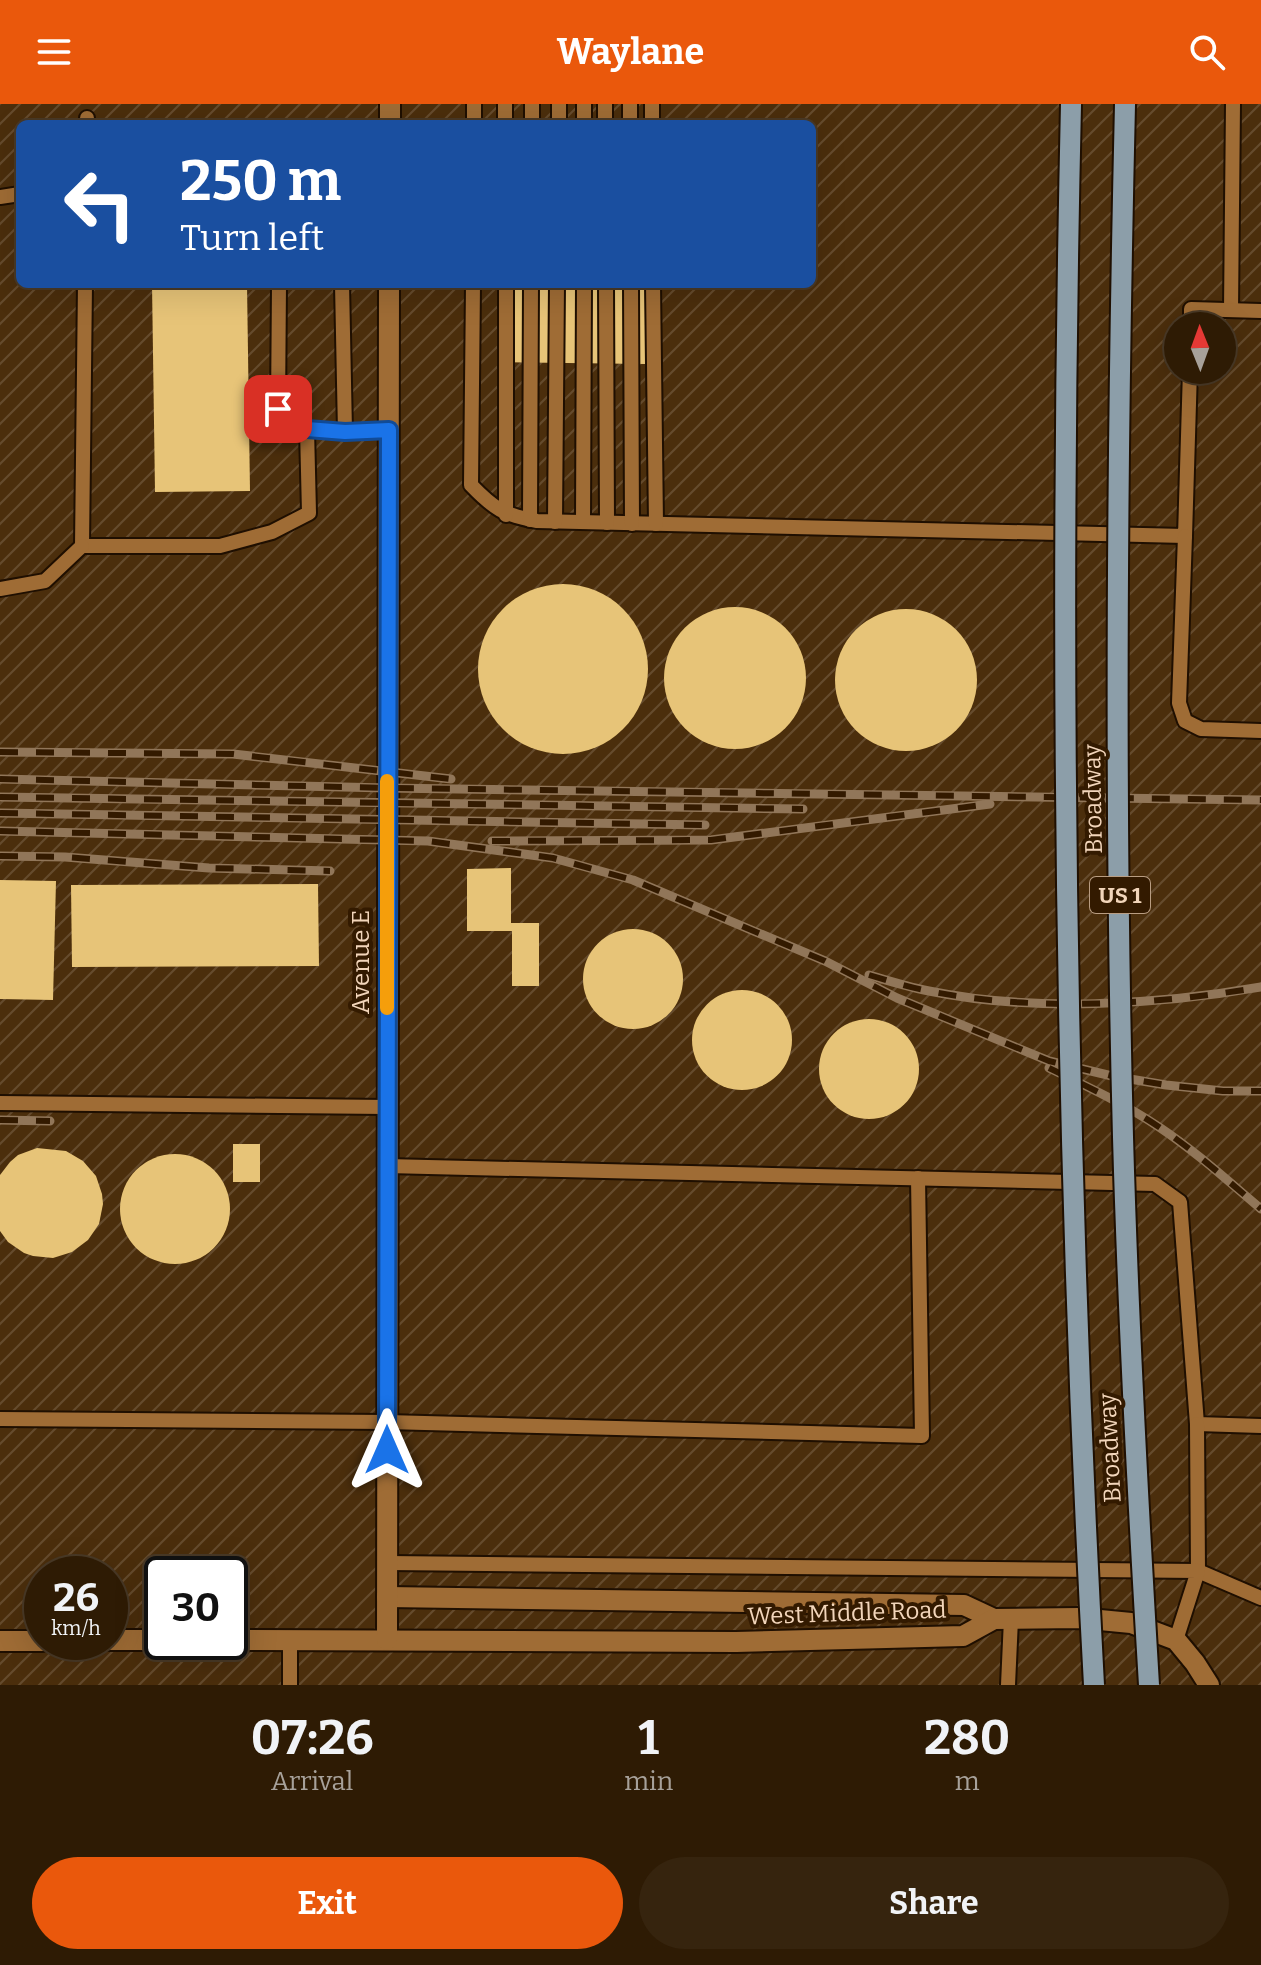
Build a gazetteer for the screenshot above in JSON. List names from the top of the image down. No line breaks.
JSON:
{"streets":{"main road":["Broadway","US 1"],"street":["Avenue E","West Middle Road"]},"crossings":[["Avenue E","West Middle Road"]],"north":"top","page":{"header":"Waylane","turn":["250 m","Turn left"],"speed":"26 km/h","limit":"30","eta":["07:26","Arrival","1","min","280","m"],"buttons":["Exit","Share"]}}
